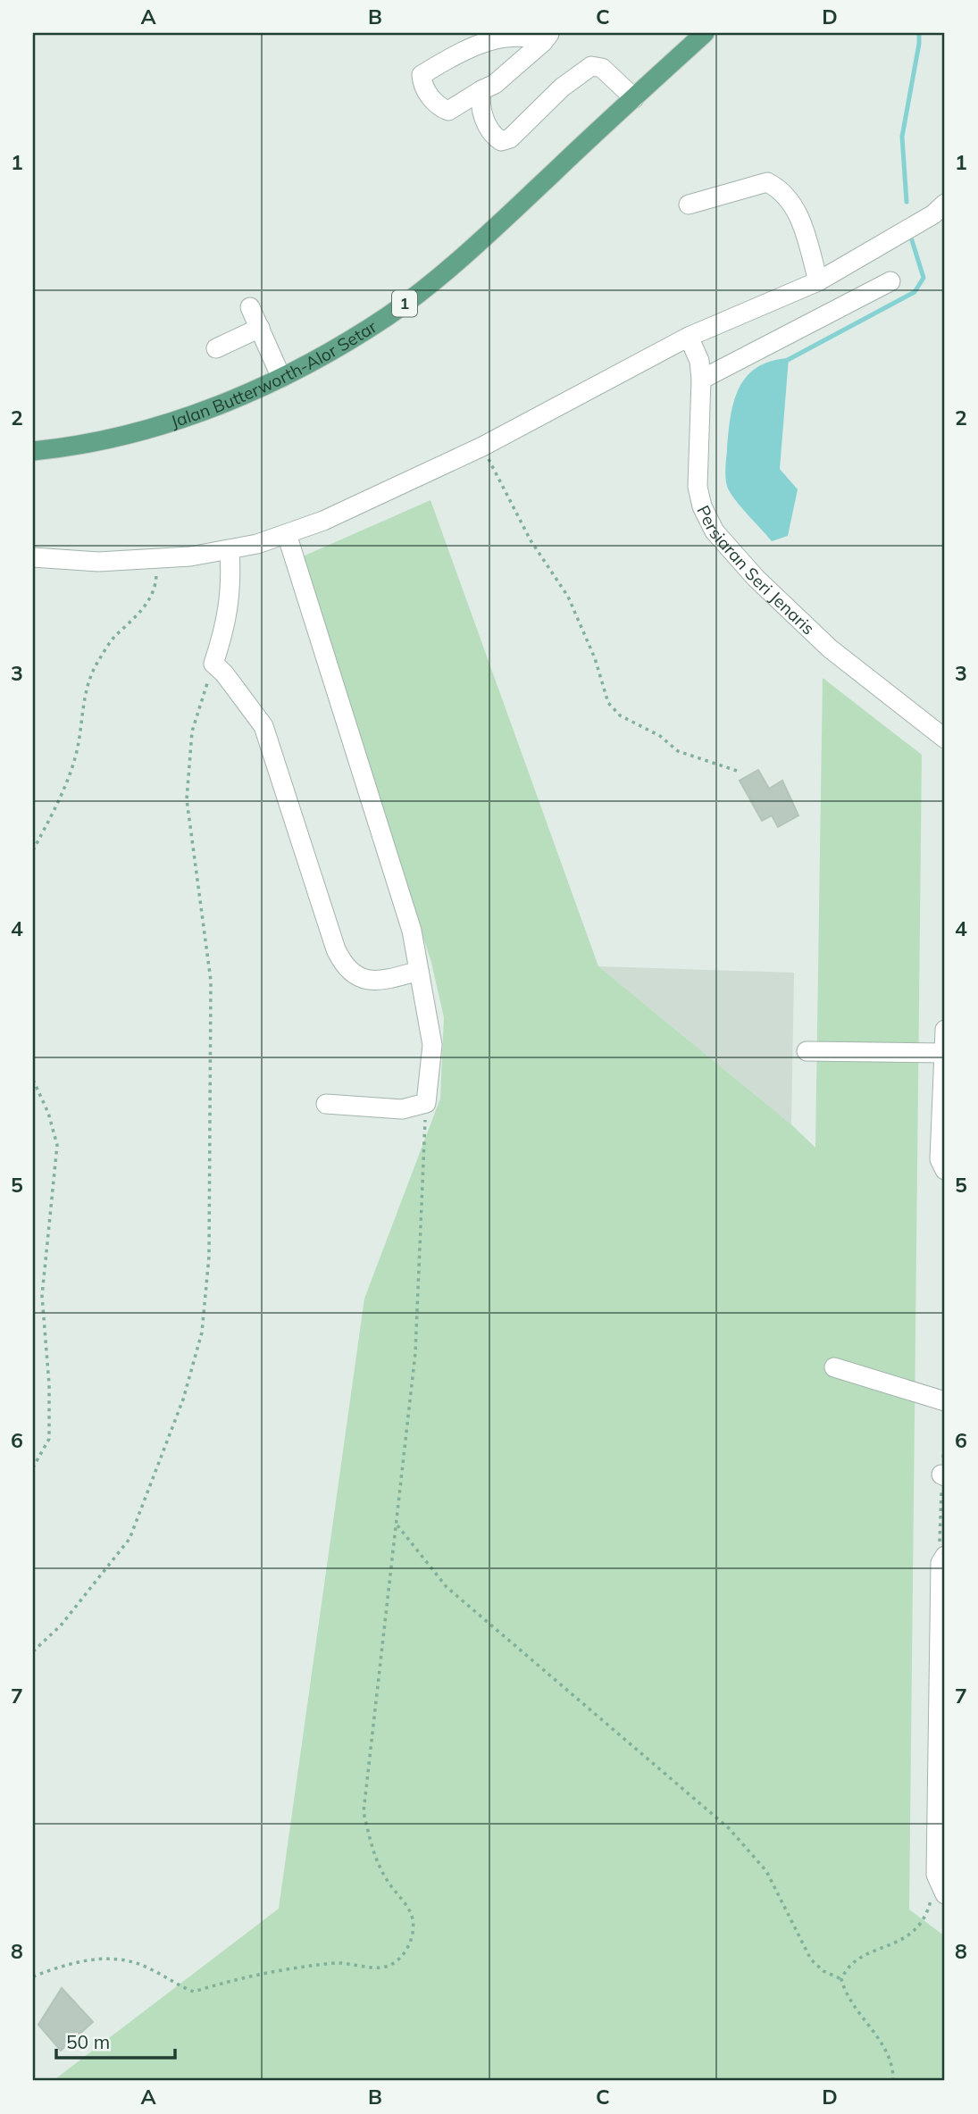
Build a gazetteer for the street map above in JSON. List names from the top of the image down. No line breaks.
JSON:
{"streets":{"main road":["1","Jalan Butterworth-Alor Setar"],"street":["Persiaran Seri Jenaris"]},"scale_bar":"50 m","grid":{"columns":["A","B","C","D"],"rows":["1","2","3","4","5","6","7","8"]}}
